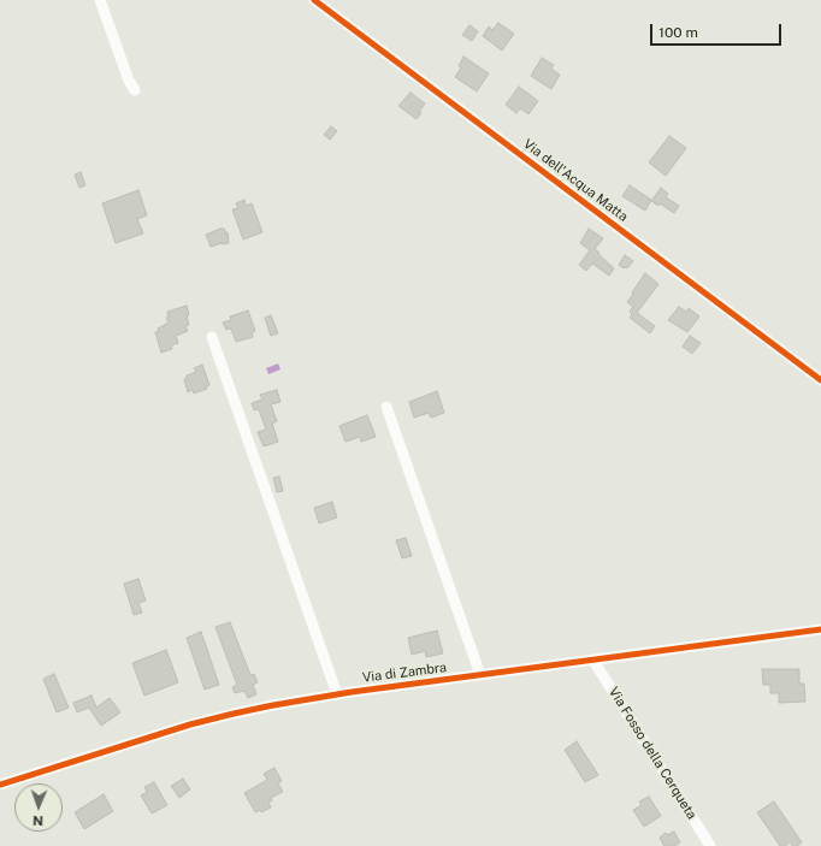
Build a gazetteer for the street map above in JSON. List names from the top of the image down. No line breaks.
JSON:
{"streets":{"street":["Via dell'Acqua Matta","Via di Zambra","Via Fosso della Cerqueta"]},"crossings":[["Via di Zambra","Via Fosso della Cerqueta"]],"scale_bar":"100 m","north":"bottom"}
